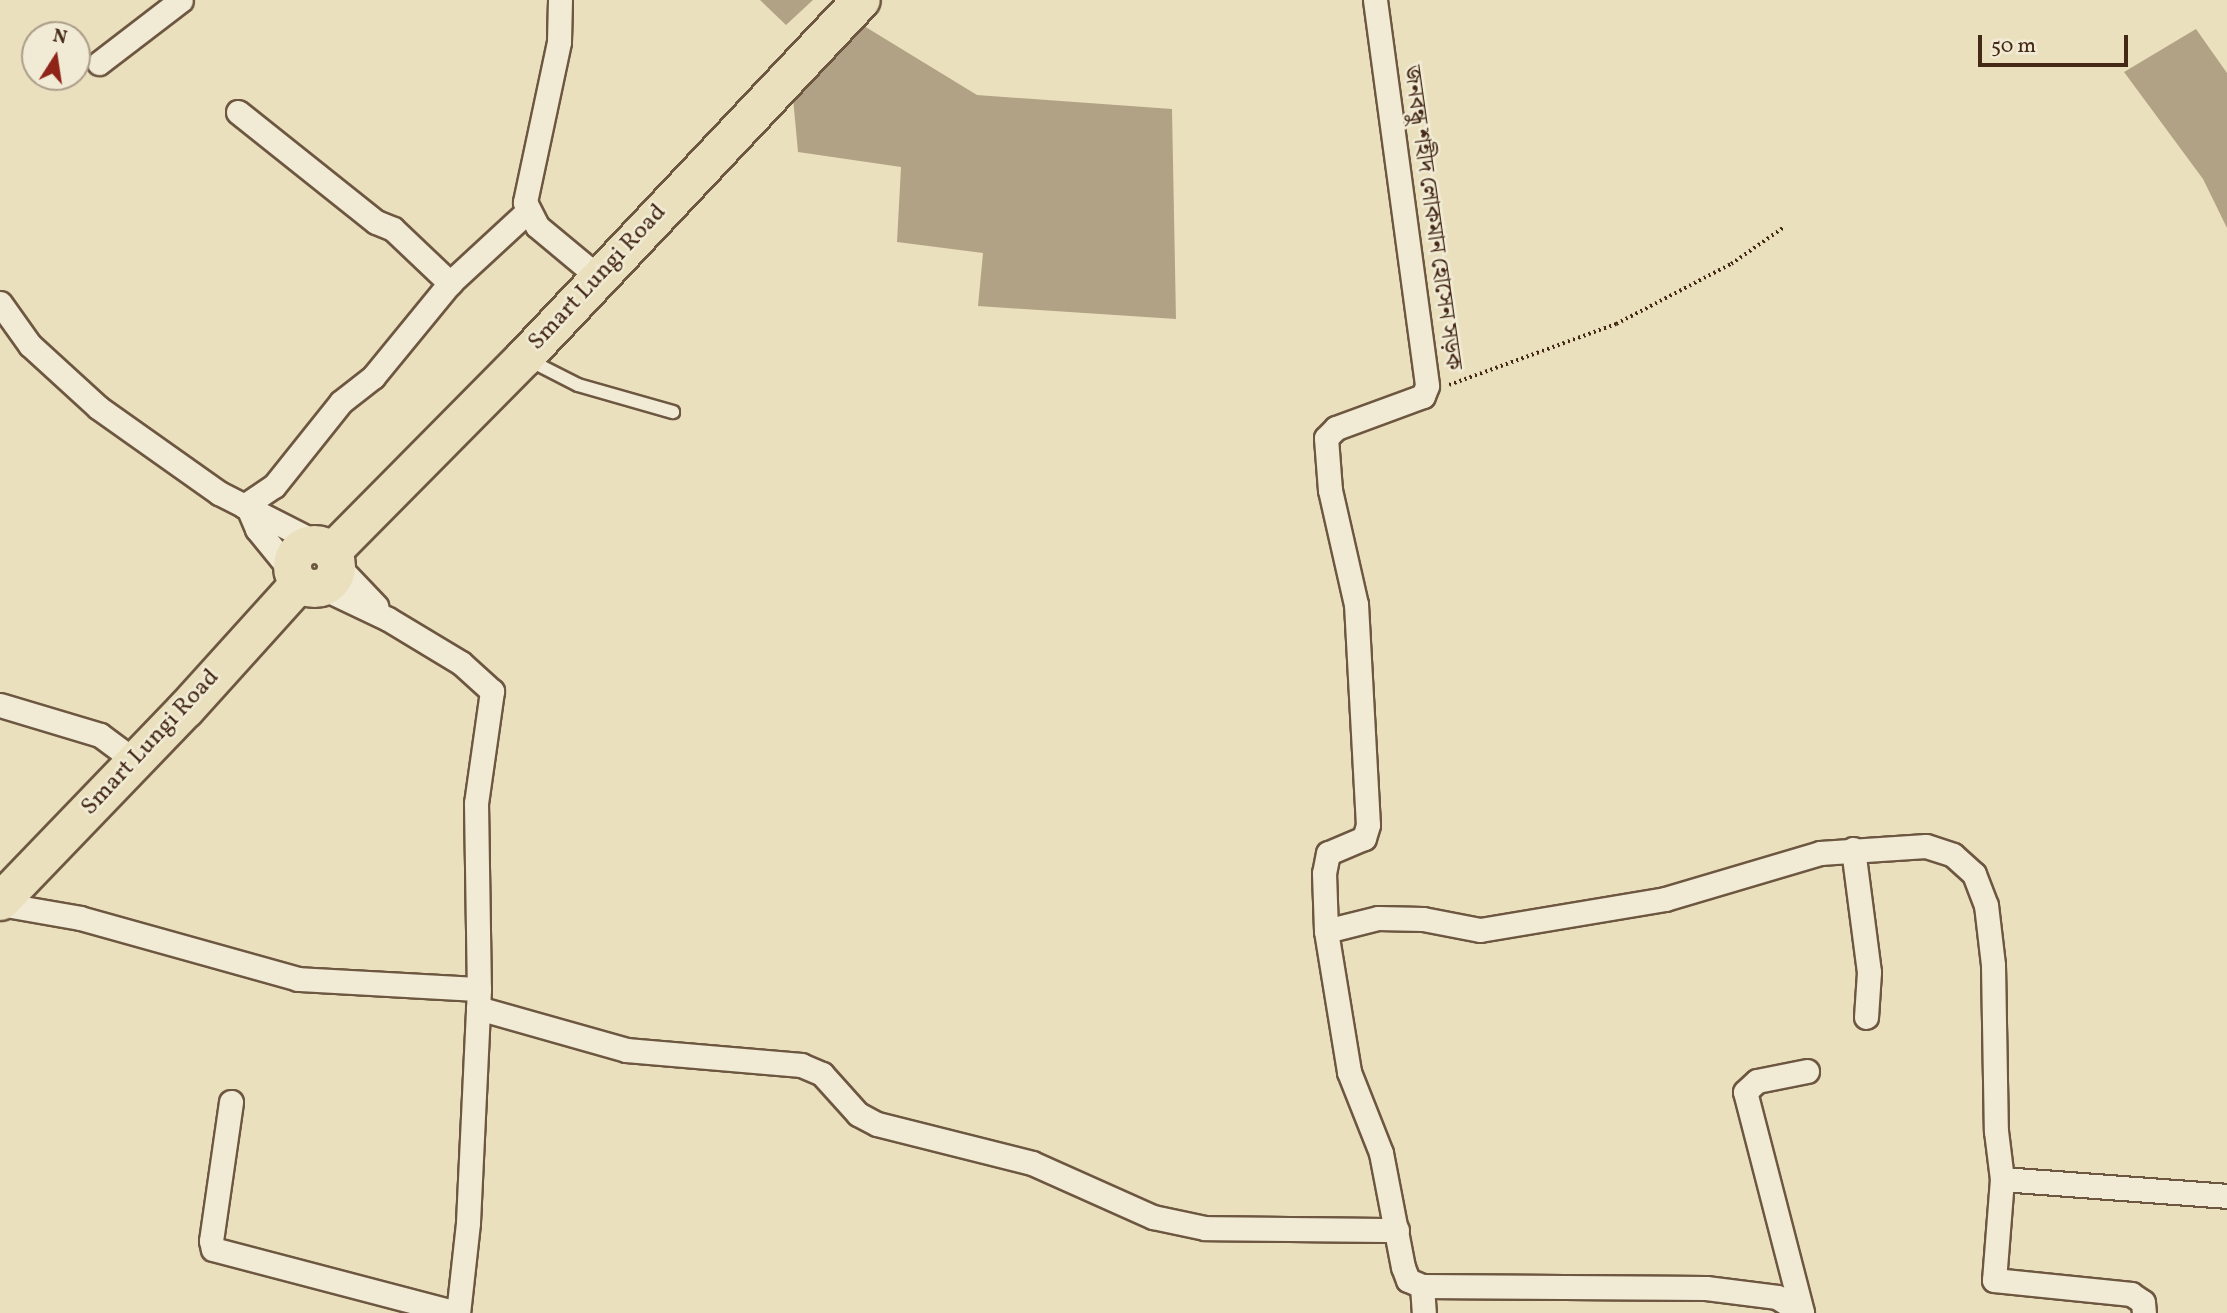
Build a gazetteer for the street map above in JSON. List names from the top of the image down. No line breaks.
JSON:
{"streets":{"main road":["Smart Lungi Road"],"street":["জনবন্ধু শহীদ লোকমান হোসেন সড়ক"]},"scale_bar":"50 m","north":"top"}
